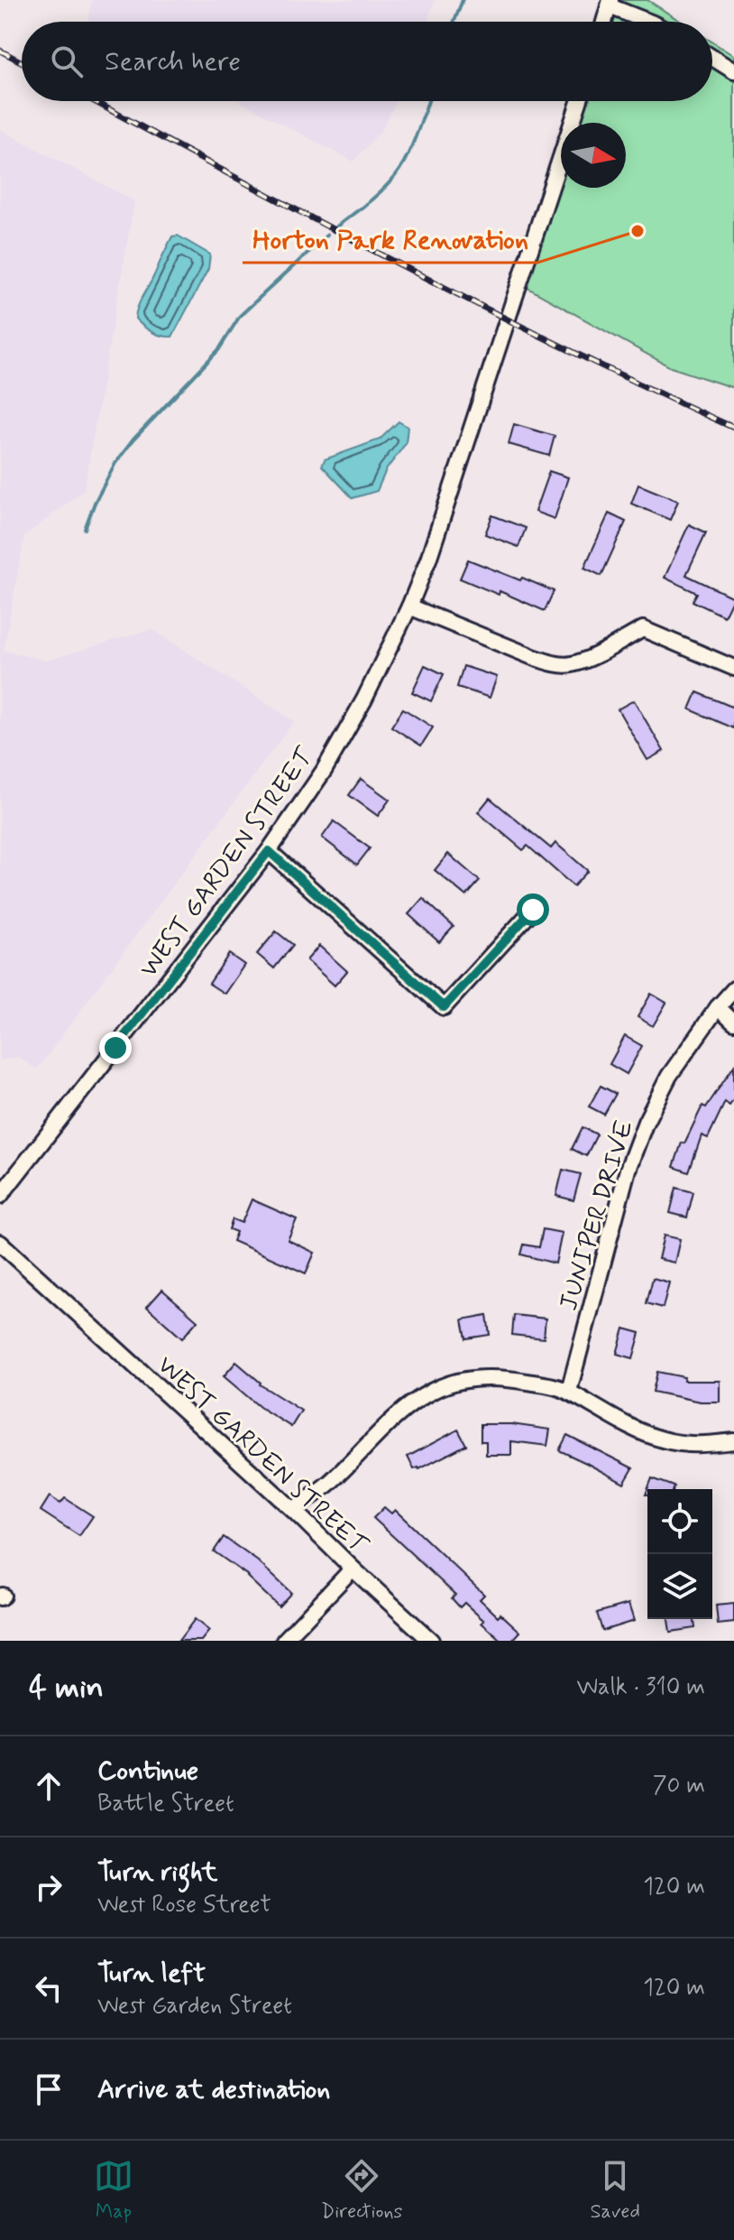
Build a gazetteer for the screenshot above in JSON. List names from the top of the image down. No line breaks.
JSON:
{"streets":{"street":["WEST GARDEN STREET","JUNIPER DRIVE"]},"places":["Horton Park Renovation"],"north":"right","page":{"search":"Search here","heading":["4 min","Walk · 310 m"],"list":[["Continue","Battle Street","70 m"],["Turn right","West Rose Street","120 m"],["Turn left","West Garden Street","120 m"],"Arrive at destination"],"nav":["Map","Directions","Saved"]}}
